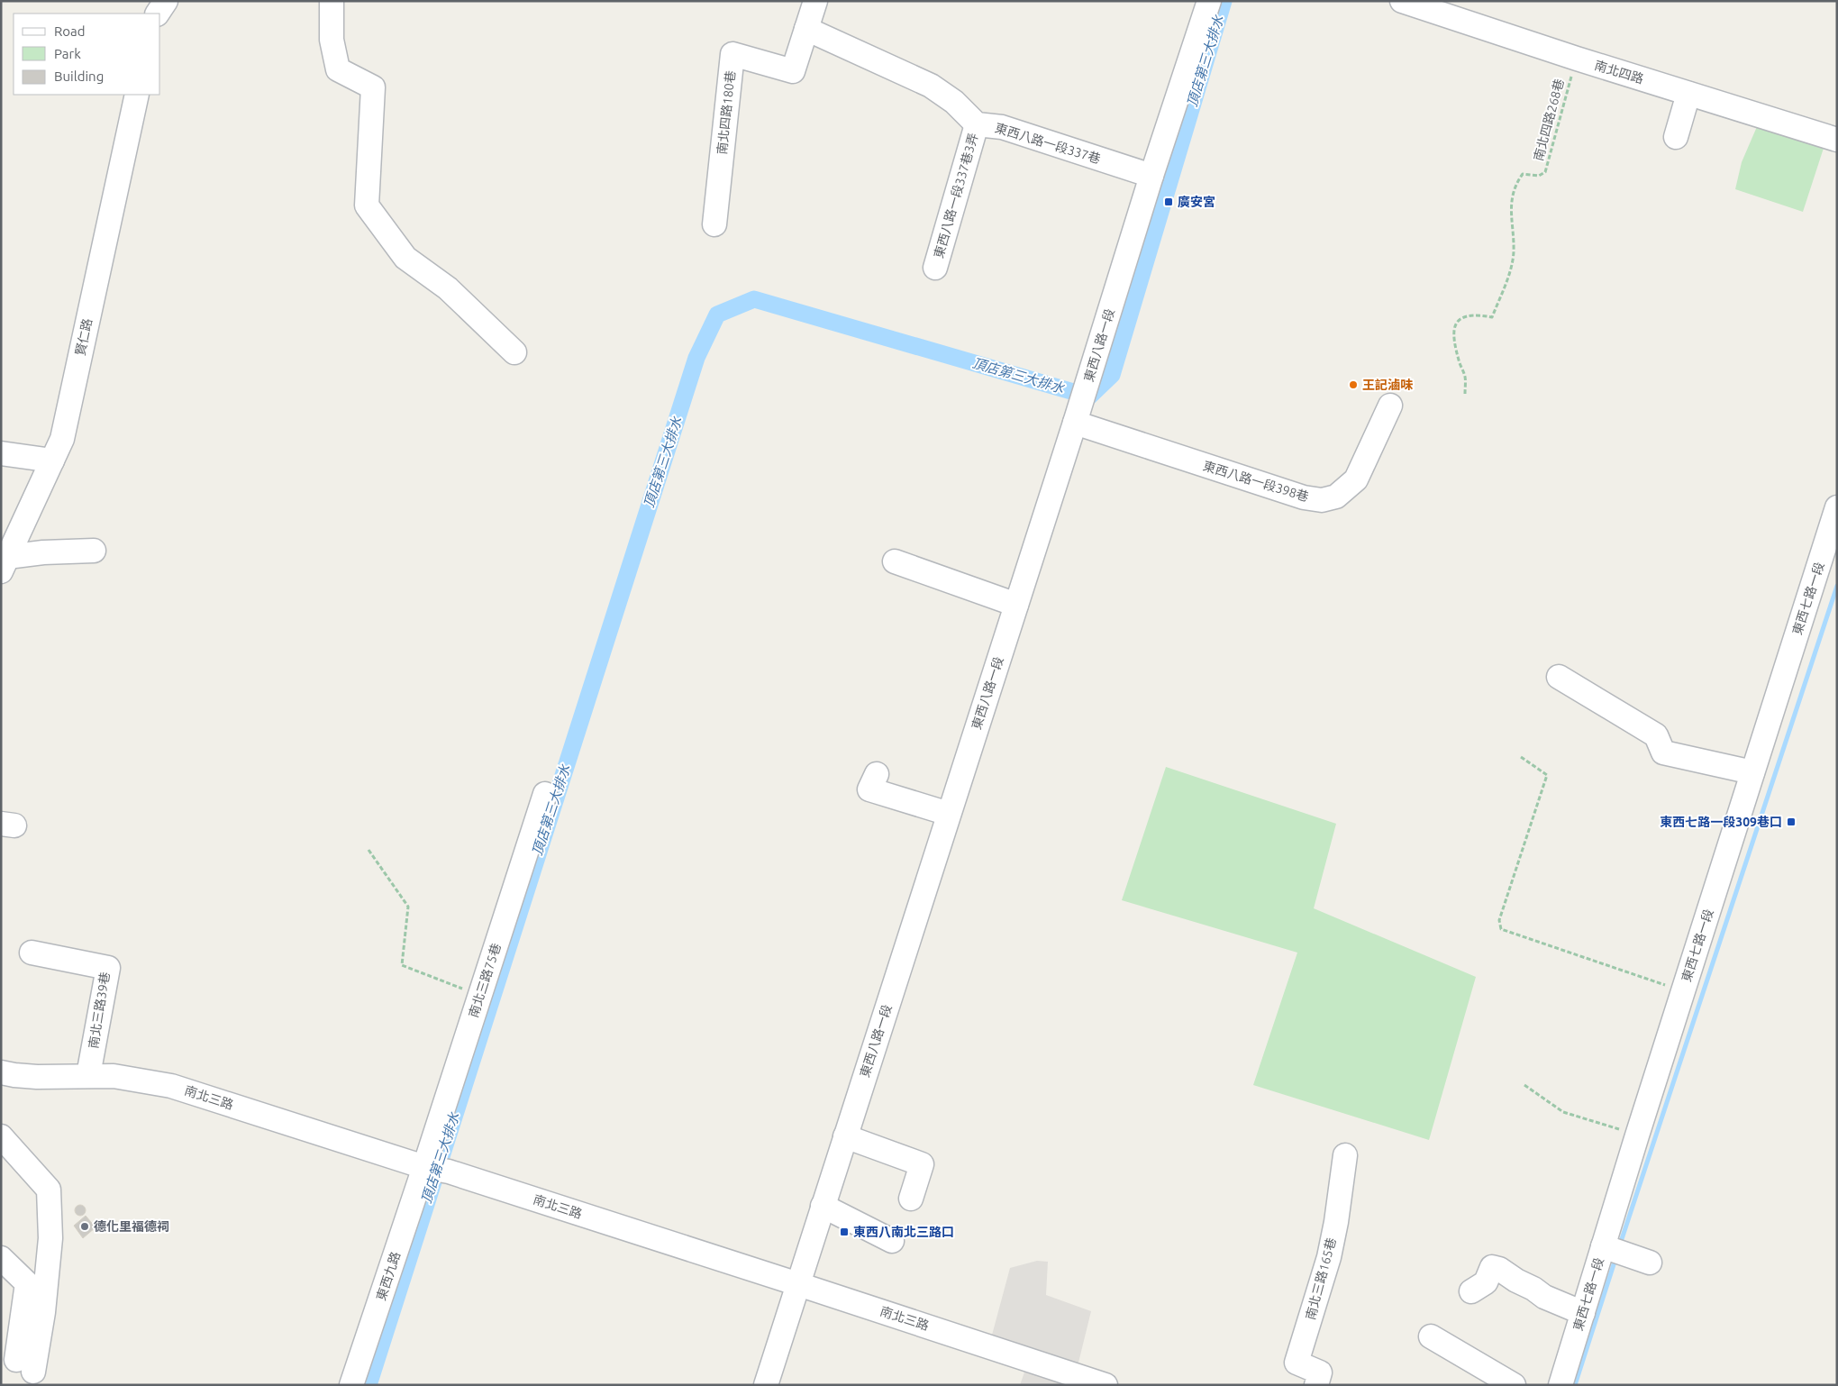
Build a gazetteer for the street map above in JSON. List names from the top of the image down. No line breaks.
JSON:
{"streets":{"street":["南北四路","南北四路180巷","東西八路一段337巷","東西八路一段337巷3弄","賢仁路","東西八路一段","東西八路一段398巷","東西七路一段","南北三路75巷","南北三路39巷","南北三路","東西九路","南北三路165巷"],"path":["南北四路268巷"]},"crossings":[["南北四路","南北四路268巷"],["東西八路一段337巷","東西八路一段337巷3弄"],["東西八路一段337巷","東西八路一段"],["東西八路一段","東西八路一段398巷"],["東西八路一段","南北三路"],["南北三路75巷","南北三路"],["南北三路75巷","東西九路"],["南北三路39巷","南北三路"],["南北三路","東西九路"]],"water":["頂店第三大排水"],"places":{"transit":["廣安宮","東西七路一段309巷口","東西八南北三路口"],"other":["王記滷味","德化里福德祠"]},"legend":["Road","Park","Building"]}
